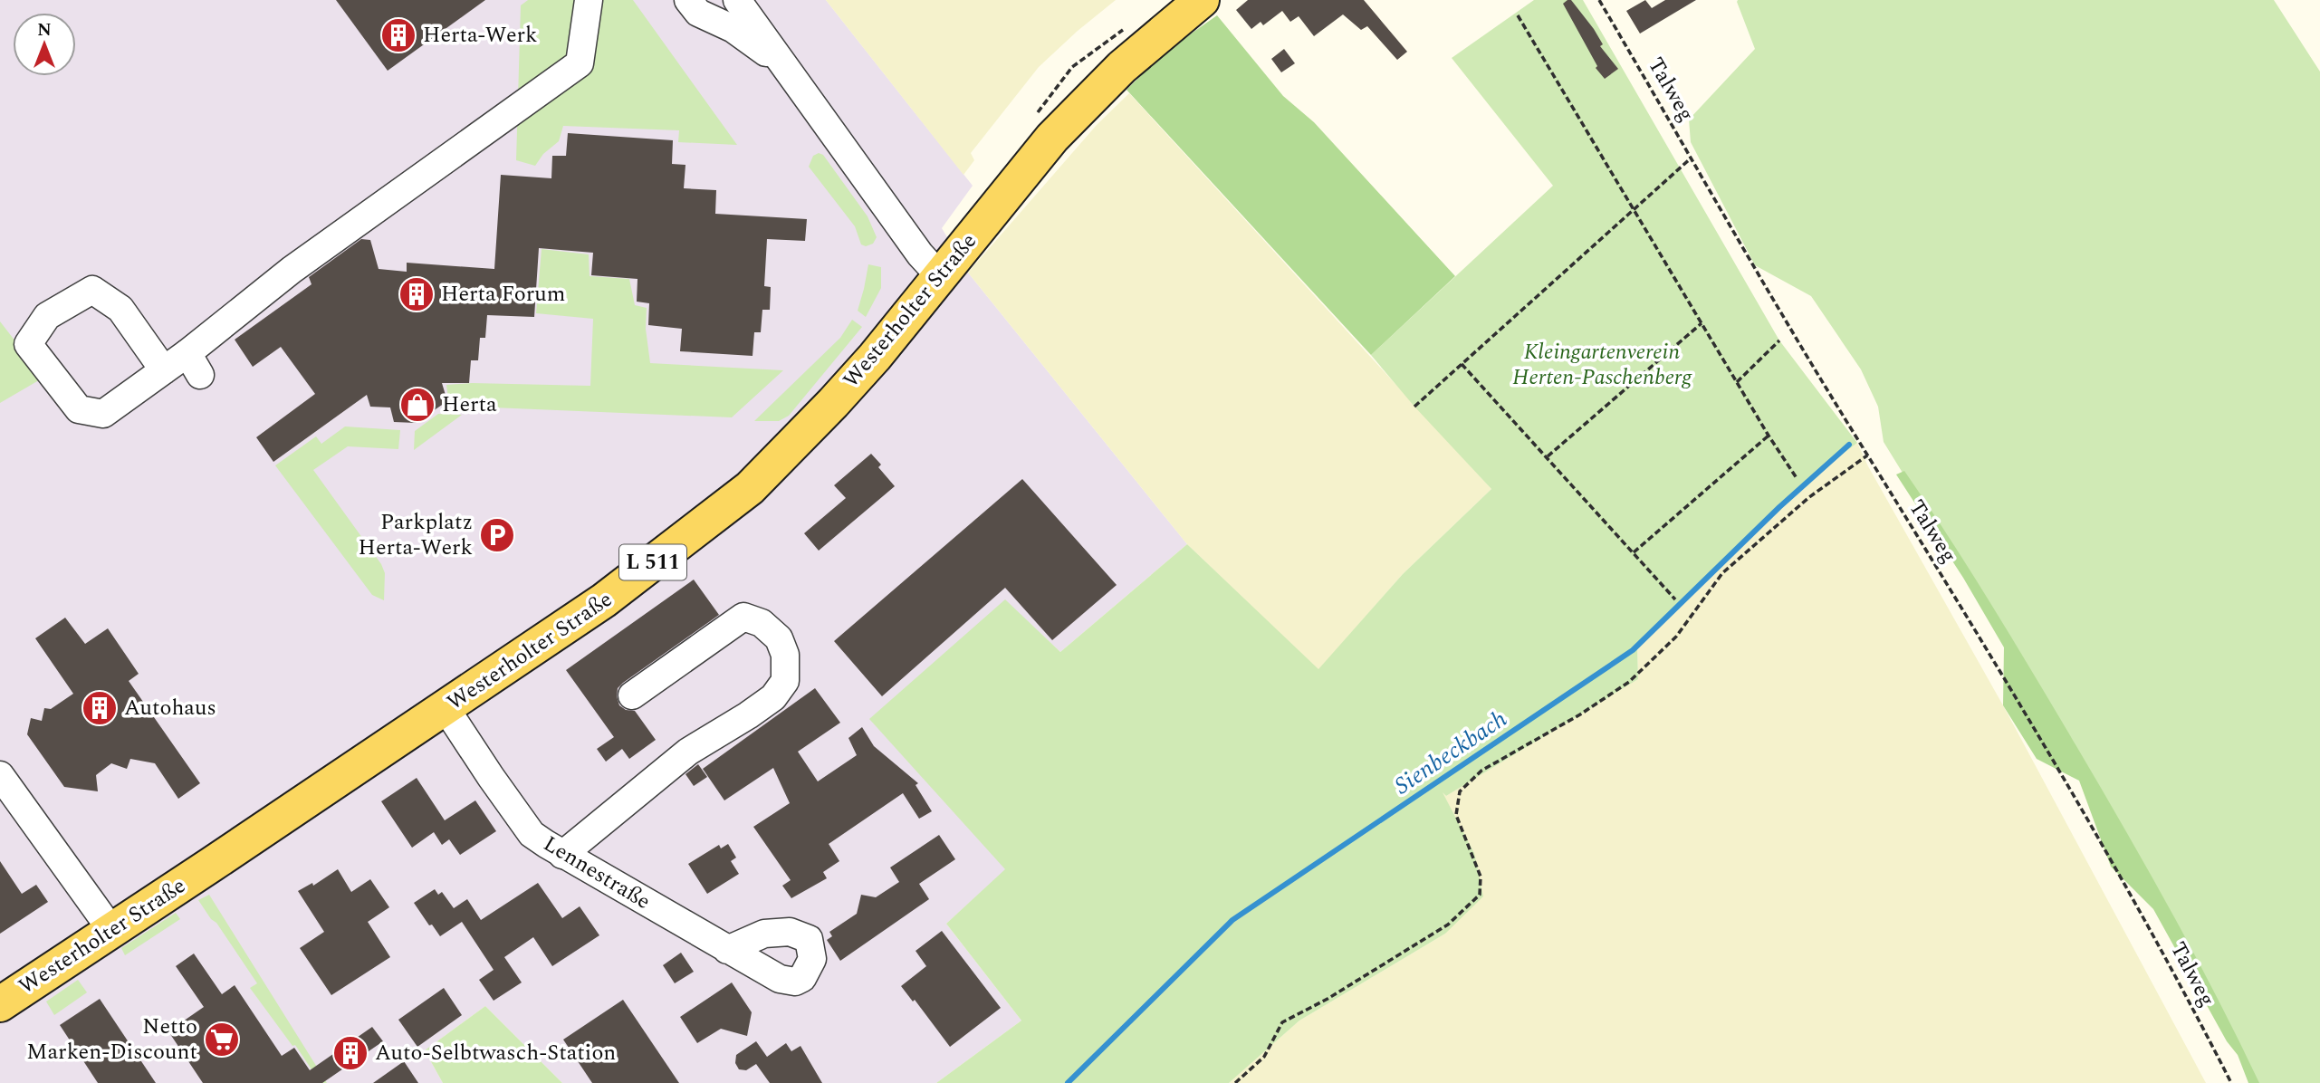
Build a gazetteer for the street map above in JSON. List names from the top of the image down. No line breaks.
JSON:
{"streets":{"main road":["Westerholter Straße","L 511"],"street":["Lennestraße"],"path":["Talweg"]},"crossings":[["Westerholter Straße","Lennestraße"]],"water":["Sienbeckbach"],"parks":["Kleingartenverein Herten-Paschenberg"],"places":{"building":["Herta-Werk","Herta Forum","Autohaus","Auto-Selbtwasch-Station"],"shop":["Herta"],"parking":["Parkplatz Herta-Werk"],"supermarket":["Netto Marken-Discount"]},"north":"top"}
